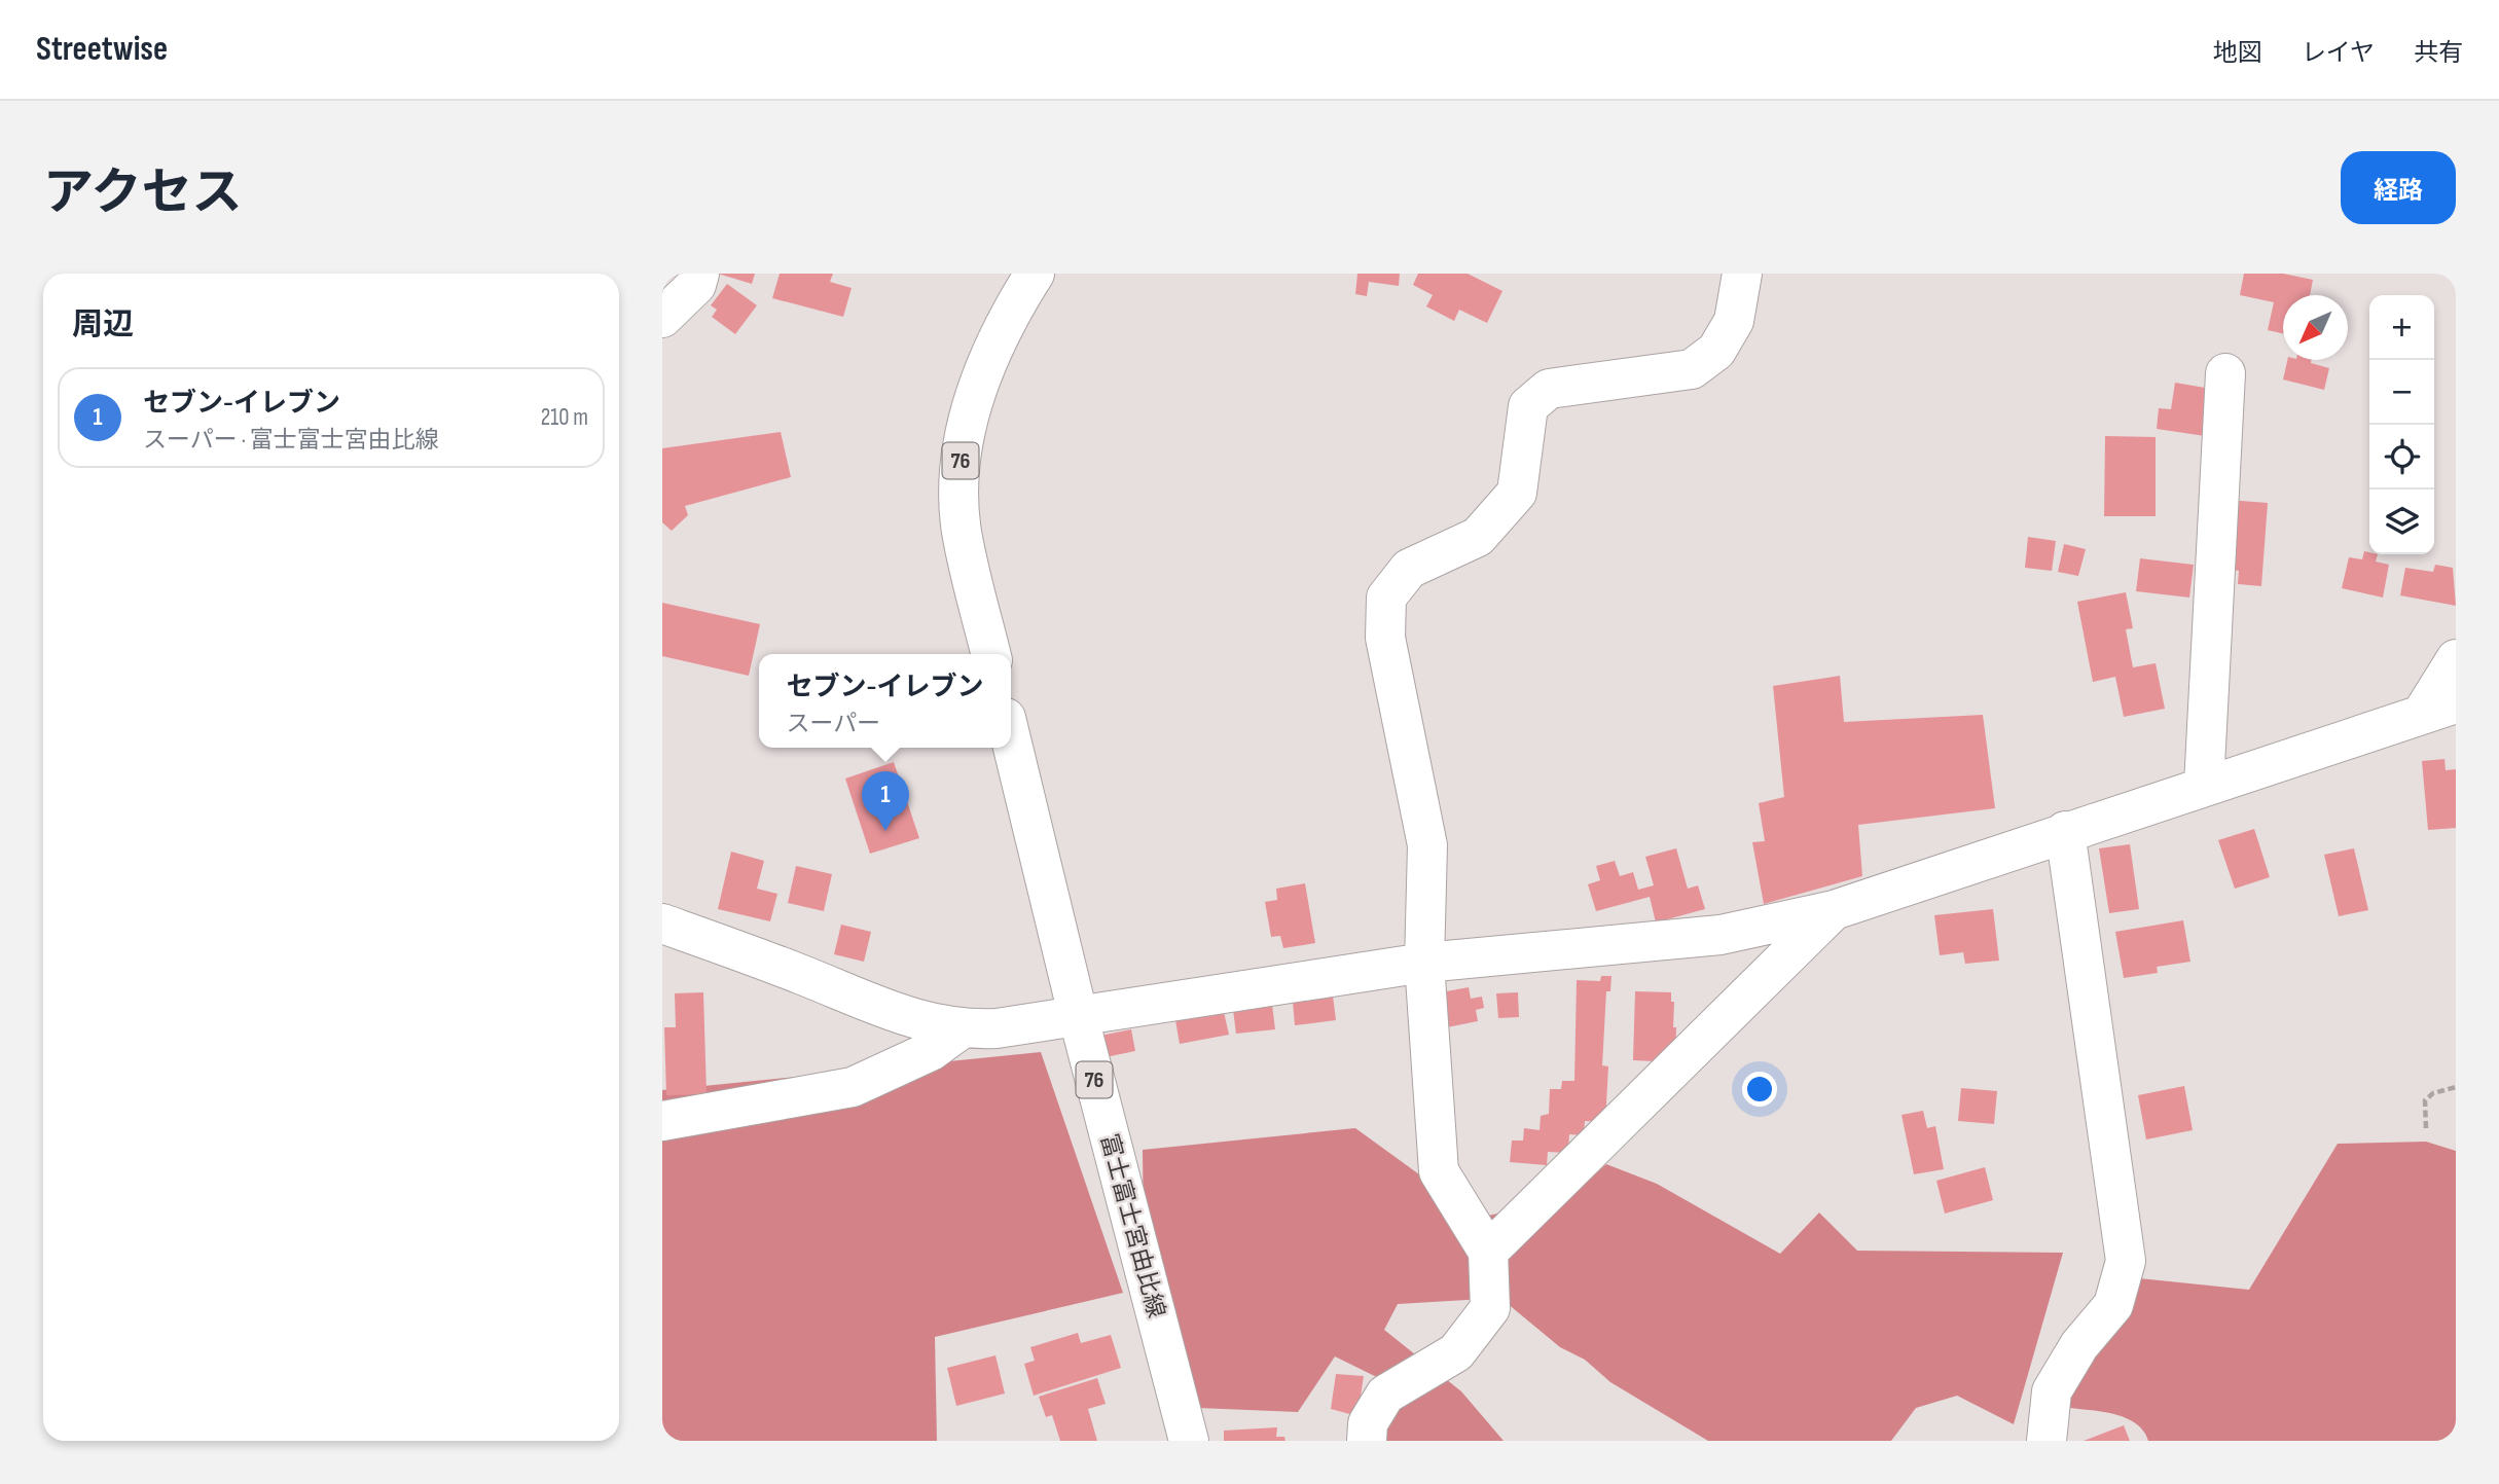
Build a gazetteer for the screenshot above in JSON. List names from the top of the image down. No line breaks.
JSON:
{"streets":{"street":["76","富士富士宮由比線"]},"north":"bottom left","page":{"header":"Streetwise","nav":["地図","レイヤ","共有"],"title":"アクセス","buttons":"経路","heading":"周辺","map_buttons":["+","−"],"list":[{"mark":"1","name":"セブン-イレブン","note":"スーパー · 富士富士宮由比線","value":"210 m"}],"popup":["セブン-イレブン","スーパー"],"pins":"1"}}
